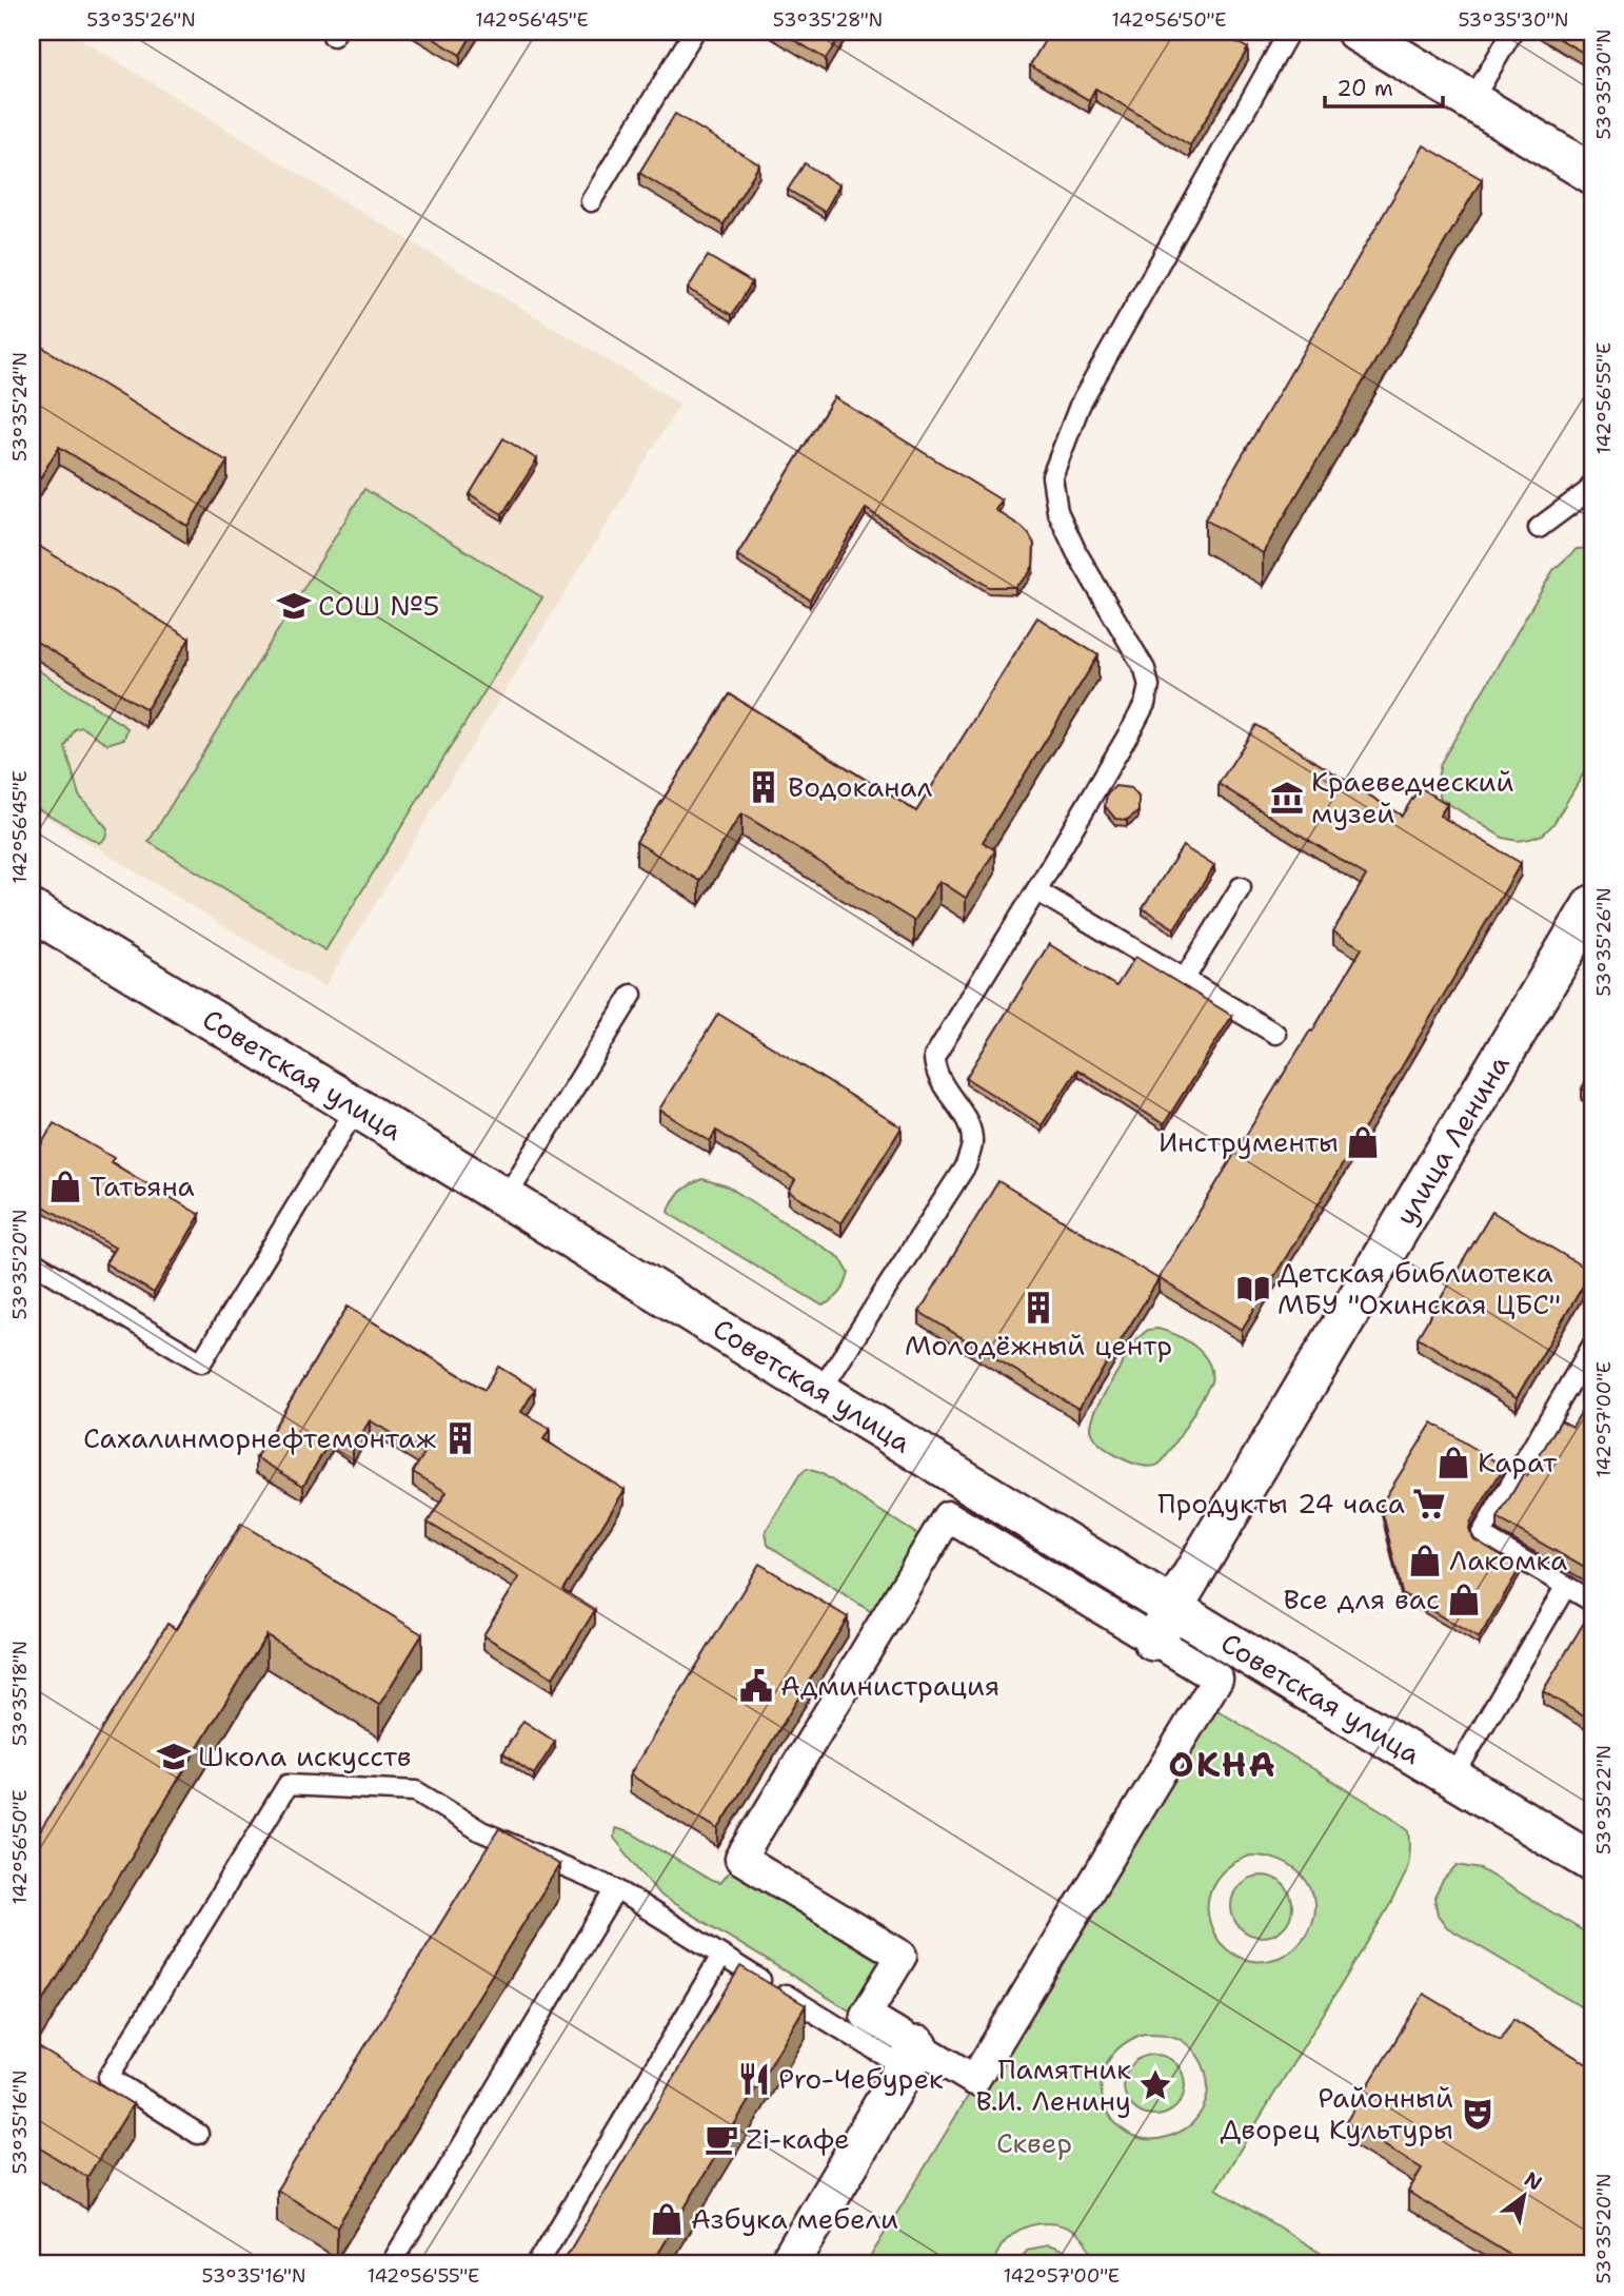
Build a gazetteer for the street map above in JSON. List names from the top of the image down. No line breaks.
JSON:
{"streets":{"street":["Советская улица","улица Ленина"]},"crossings":[["Советская улица","улица Ленина"]],"districts":["OKHA"],"parks":["Сквер"],"places":{"school or university":["СОШ №5","Школа искусств"],"building":["Водоканал","Молодёжный центр","Сахалинморнефтемонтаж"],"museum":["Краеведческий музей"],"shop":["Инструменты","Татьяна","Карат","Лакомка","Все для вас","Азбука мебели"],"library":["Детская библиотека МБУ \"Охинская ЦБС\""],"supermarket":["Продукты 24 часа"],"public building":["Администрация"],"restaurant":["Pro-Чебурек"],"place":["Памятник В.И. Ленину"],"theatre":["Районный Дворец Культуры"],"cafe":["Zi-кафе"]},"scale_bar":"20 m","north":"top right","coordinates":["53°35'26\"N","142°56'45\"E","53°35'28\"N","142°56'50\"E","53°35'30\"N","142°56'55\"E","53°35'24\"N","53°35'20\"N","142°57'00\"E","53°35'18\"N","53°35'22\"N","53°35'16\"N"]}
